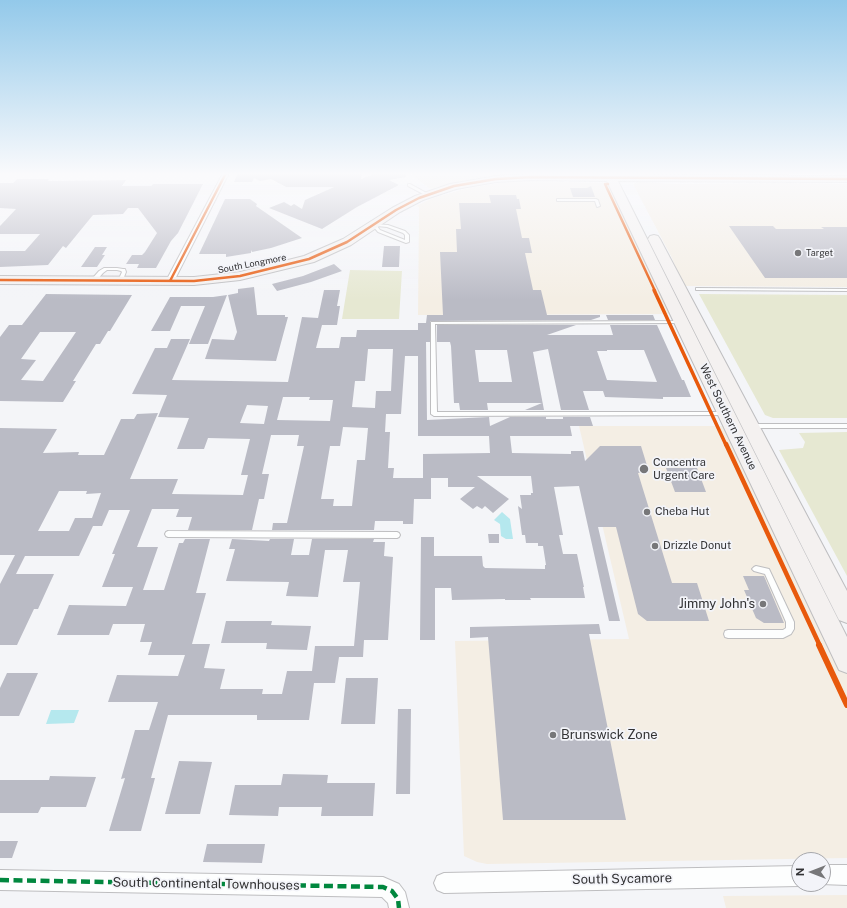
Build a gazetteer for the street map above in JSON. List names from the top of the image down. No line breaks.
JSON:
{"streets":{"main road":["South Longmore","West Southern Avenue"],"street":["South Sycamore","South Continental Townhouses"]},"places":["Target","Concentra Urgent Care","Cheba Hut","Drizzle Donut","Jimmy John's","Brunswick Zone"],"north":"left"}
